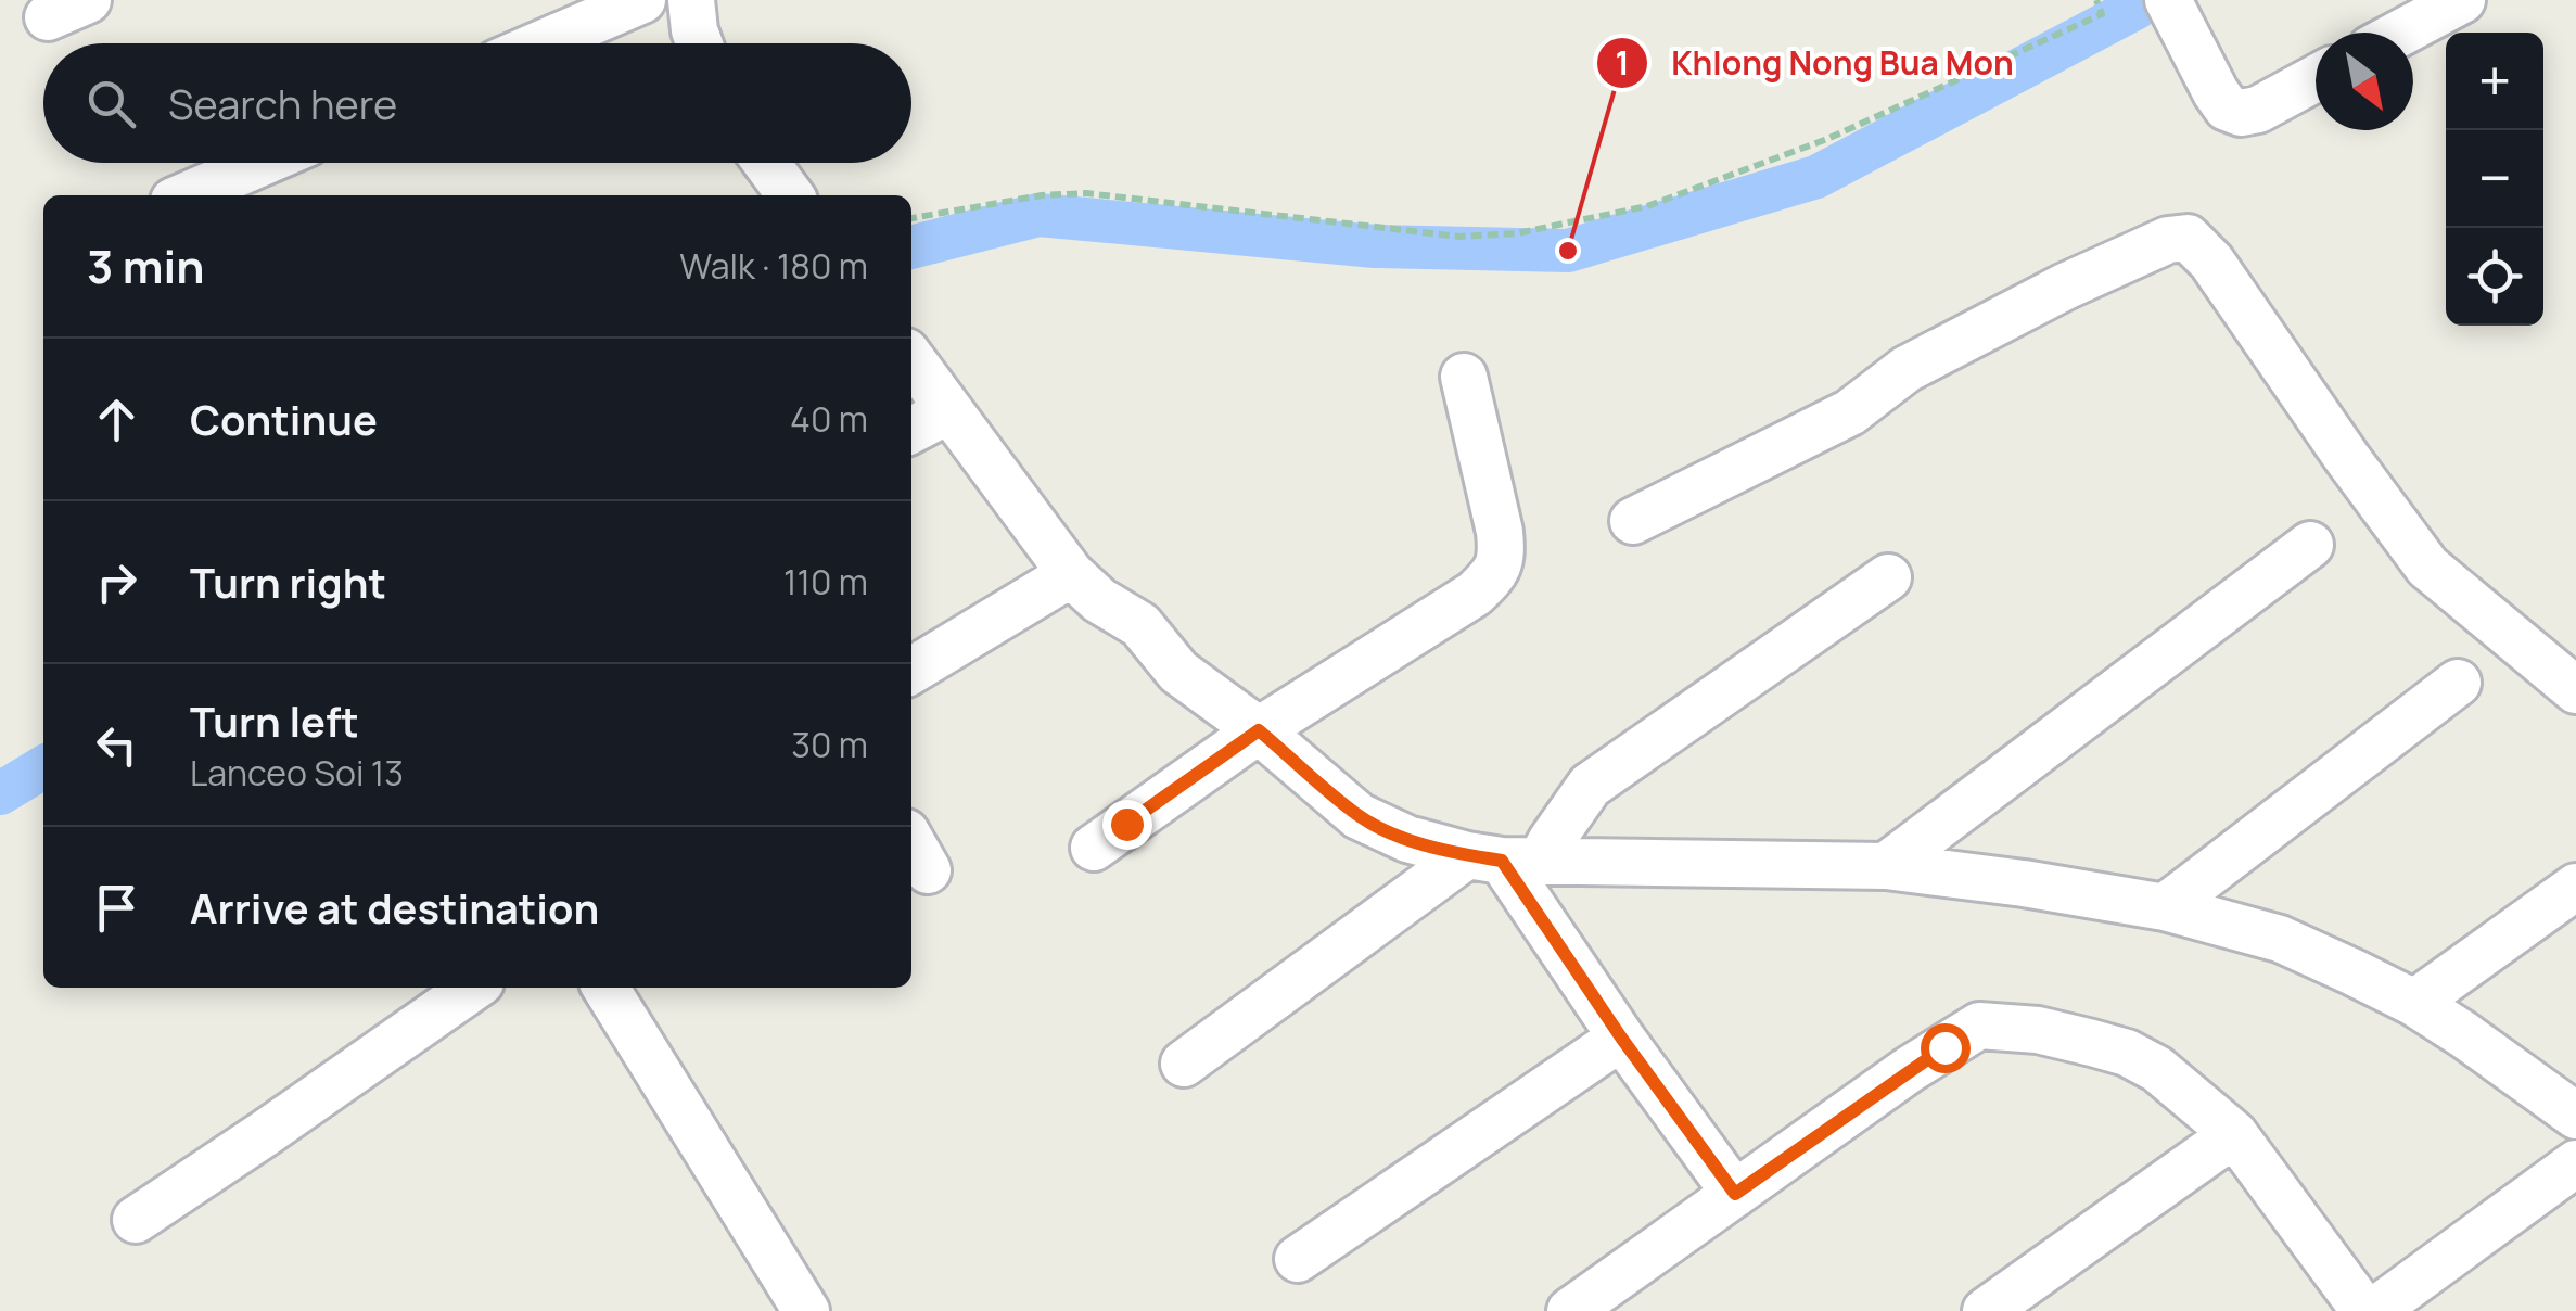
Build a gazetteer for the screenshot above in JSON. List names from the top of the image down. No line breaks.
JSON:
{"places":["Khlong Nong Bua Mon"],"north":"bottom right","page":{"map_buttons":["+","−"],"search":"Search here","heading":["3 min","Walk · 180 m"],"list":[["Continue","40 m"],["Turn right","110 m"],["Turn left","Lanceo Soi 13","30 m"],"Arrive at destination"]}}
